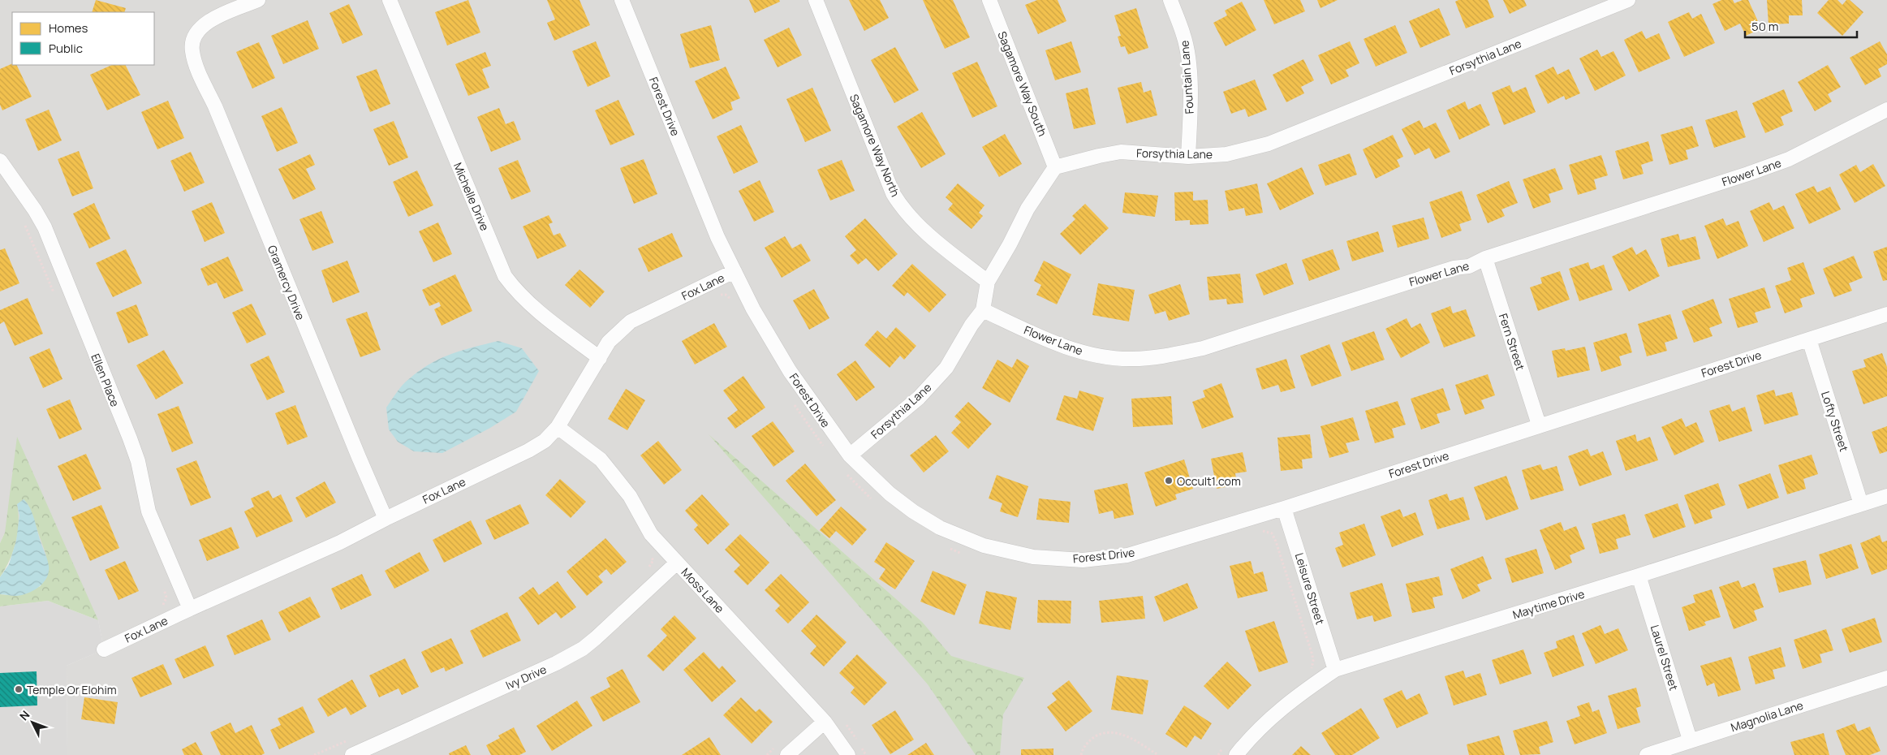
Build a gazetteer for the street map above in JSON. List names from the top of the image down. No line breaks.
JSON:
{"streets":{"street":["Forsythia Lane","Fountain Lane","Sagamore Way South","Forest Drive","Sagamore Way North","Flower Lane","Michelle Drive","Gramercy Drive","Fox Lane","Fern Street","Ellen Place","Lofty Street","Leisure Street","Moss Lane","Maytime Drive","Laurel Street","Ivy Drive","Magnolia Lane"]},"crossings":[["Forsythia Lane","Fountain Lane"],["Forsythia Lane","Sagamore Way South"],["Forsythia Lane","Forest Drive"],["Forsythia Lane","Sagamore Way North"],["Forsythia Lane","Flower Lane"],["Forest Drive","Fox Lane"],["Forest Drive","Fern Street"],["Forest Drive","Lofty Street"],["Forest Drive","Leisure Street"],["Flower Lane","Fern Street"],["Michelle Drive","Fox Lane"],["Gramercy Drive","Fox Lane"],["Fox Lane","Ellen Place"],["Fox Lane","Moss Lane"],["Lofty Street","Maytime Drive"],["Leisure Street","Maytime Drive"],["Moss Lane","Ivy Drive"],["Maytime Drive","Laurel Street"],["Laurel Street","Magnolia Lane"]],"places":["Occult1.com","Temple Or Elohim"],"legend":["Homes","Public"],"scale_bar":"50 m","north":"top left"}
